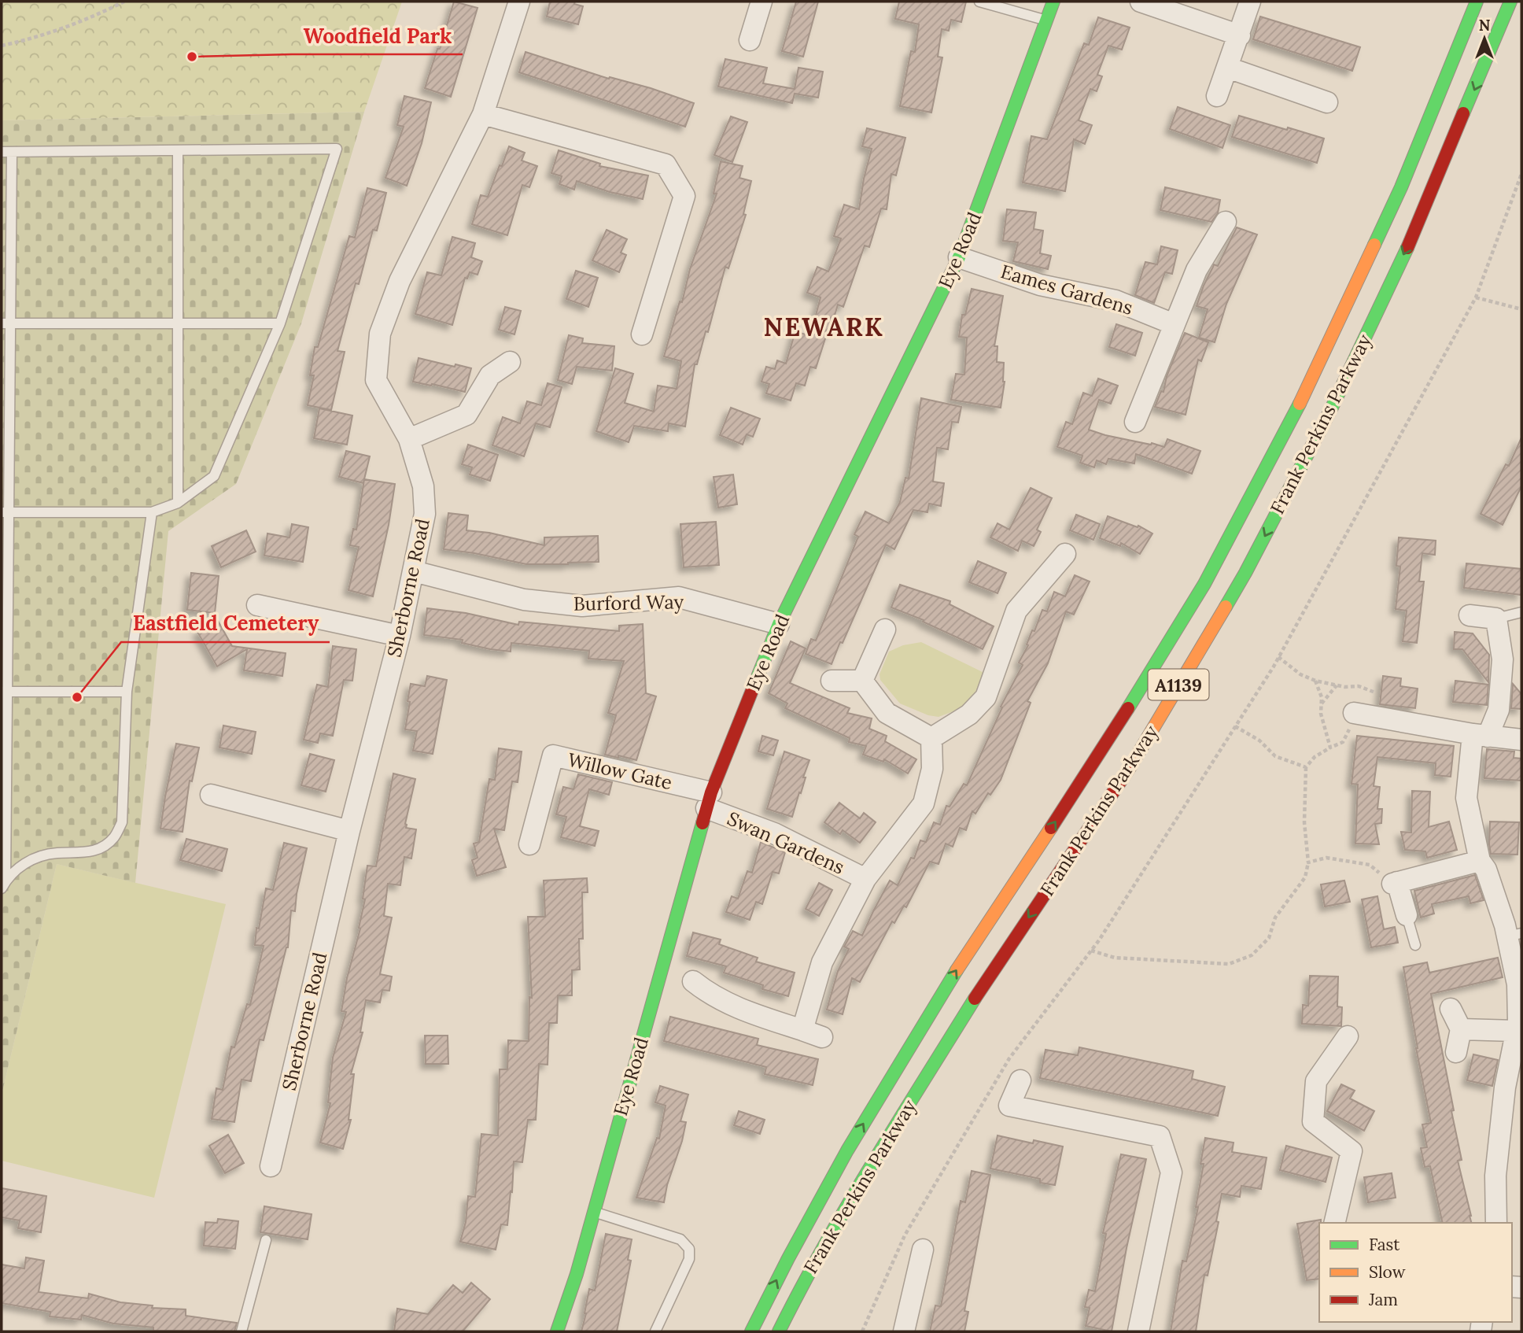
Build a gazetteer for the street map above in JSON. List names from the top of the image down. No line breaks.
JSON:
{"streets":{"main road":["Eye Road","Frank Perkins Parkway","A1139"],"street":["Eames Gardens","Sherborne Road","Burford Way","Willow Gate","Swan Gardens"]},"crossings":[["Eye Road","Eames Gardens"],["Eye Road","Burford Way"],["Eye Road","Willow Gate"],["Eye Road","Swan Gardens"],["Sherborne Road","Burford Way"],["Willow Gate","Swan Gardens"]],"districts":["NEWARK"],"places":["Woodfield Park","Eastfield Cemetery"],"legend":["Fast","Slow","Jam"],"north":"top"}
